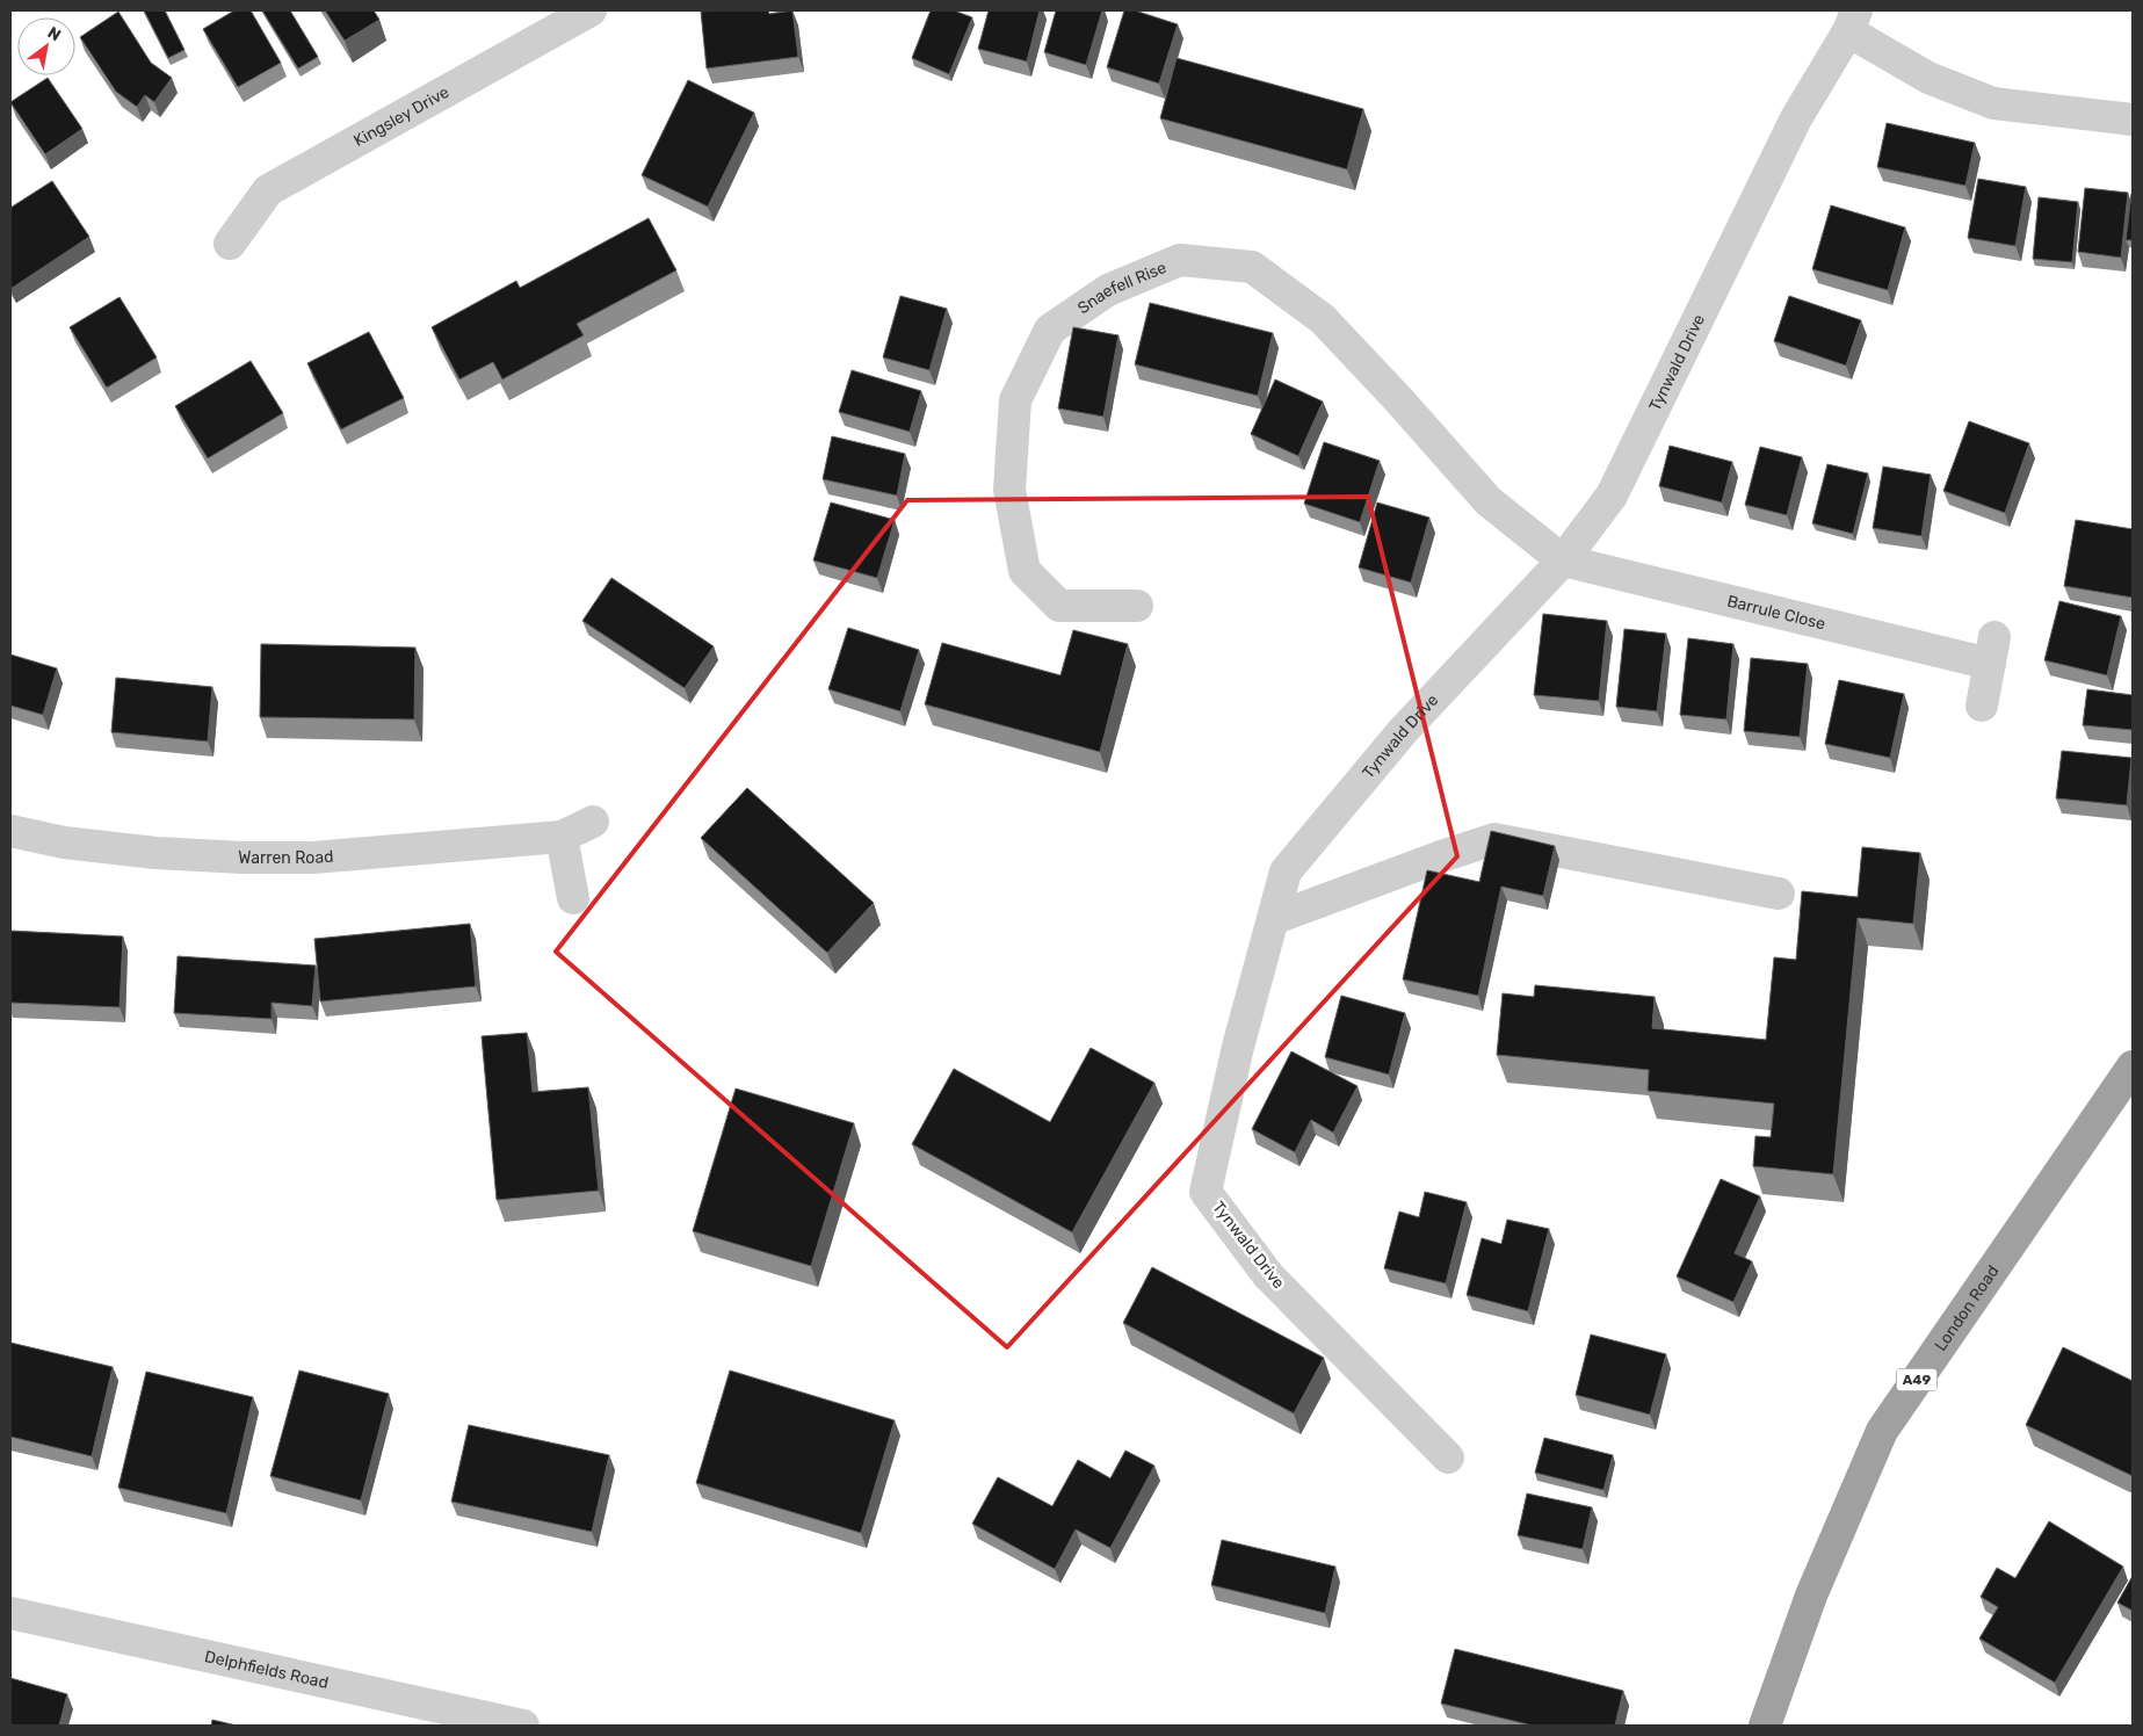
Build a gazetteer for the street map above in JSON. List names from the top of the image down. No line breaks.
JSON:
{"streets":{"highway":["London Road","A49"],"street":["Kingsley Drive","Snaefell Rise","Tynwald Drive","Barrule Close","Warren Road","Delphfields Road"]},"crossings":[["Snaefell Rise","Tynwald Drive"],["Snaefell Rise","Barrule Close"],["Tynwald Drive","Barrule Close"]],"north":"top right"}
